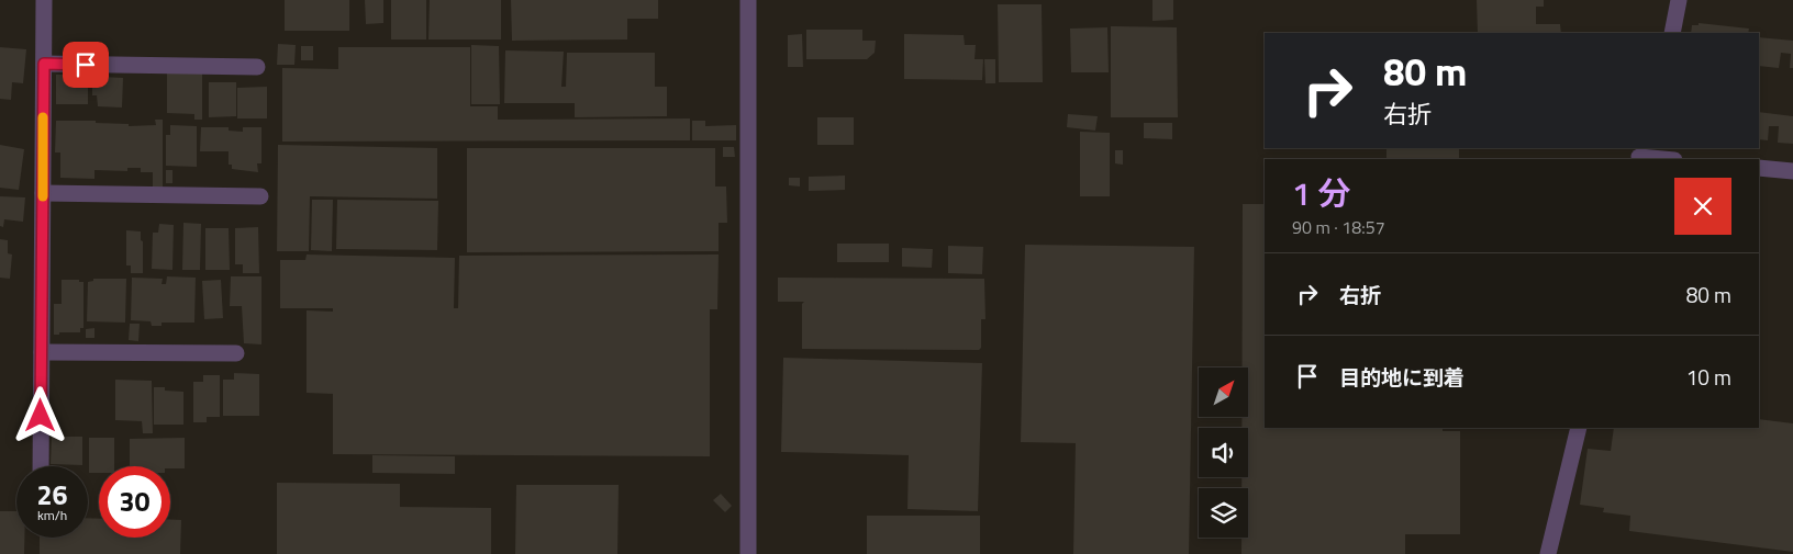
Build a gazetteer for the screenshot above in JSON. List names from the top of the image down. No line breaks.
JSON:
{"north":"top right","page":{"turn":["80 m","右折"],"heading":["1 分","90 m · 18:57"],"list":[{"name":"右折","value":"80 m"},{"name":"目的地に到着","value":"10 m"}],"speed":"26 km/h","limit":"30"}}
